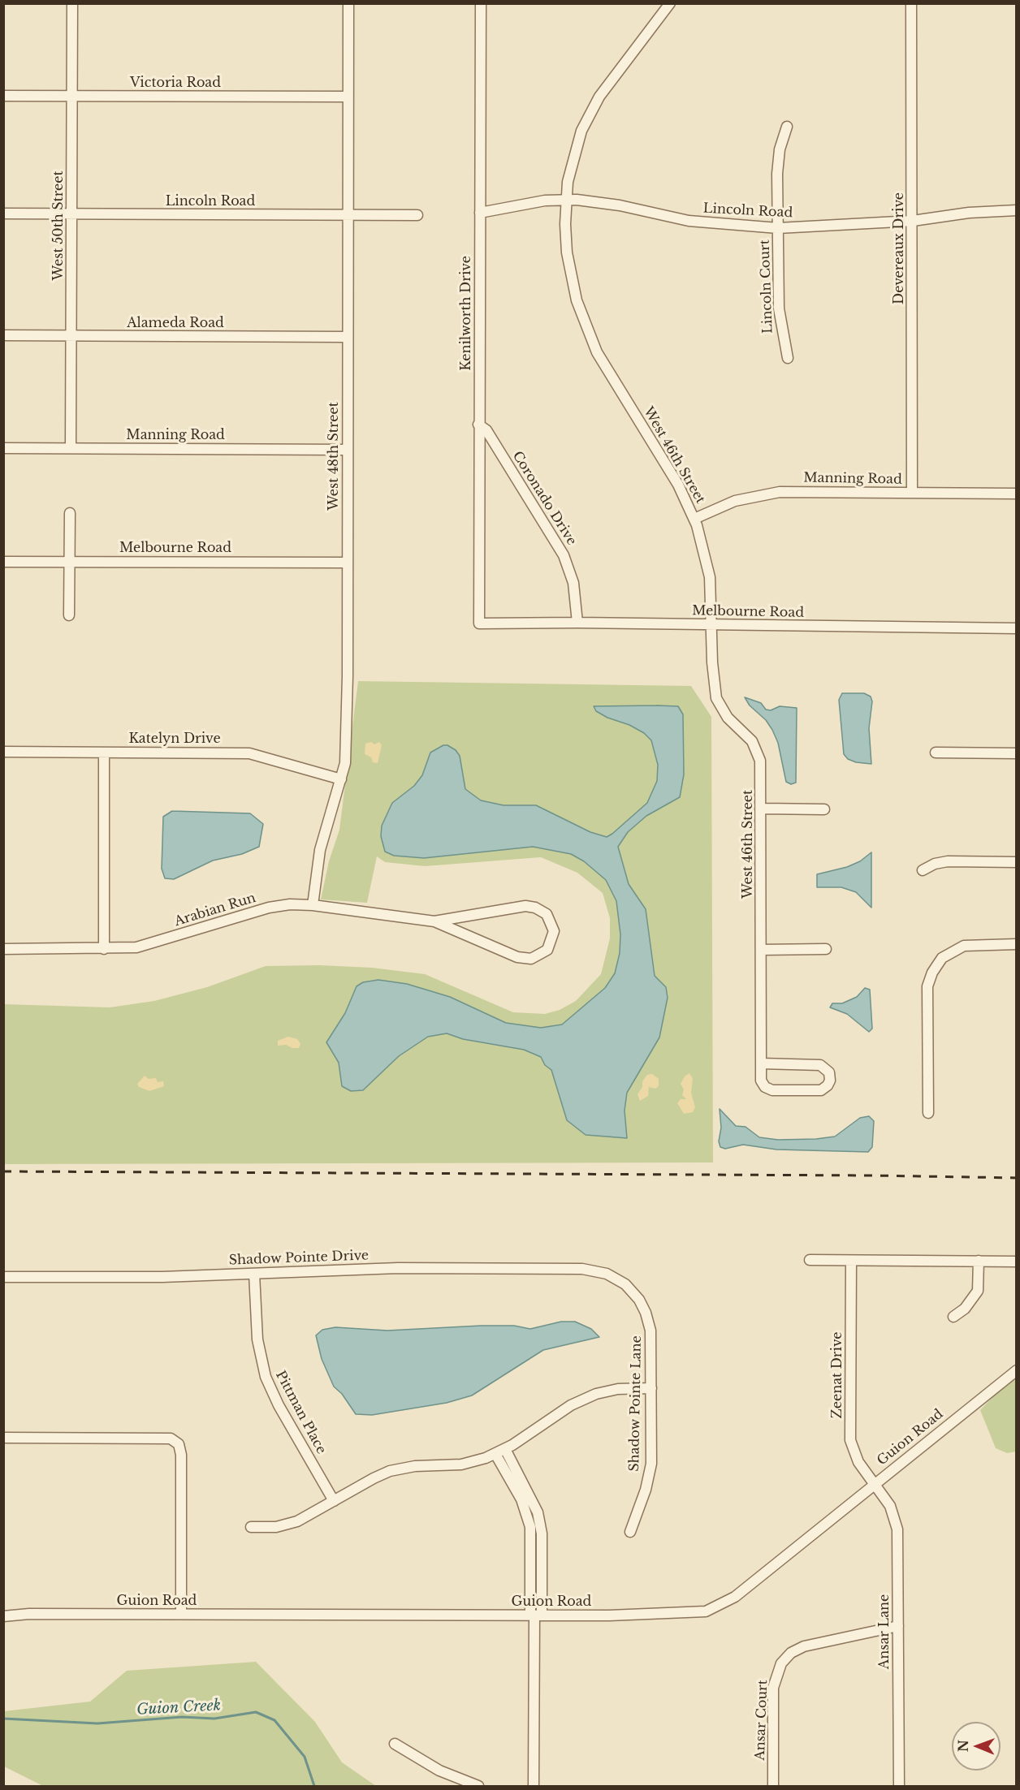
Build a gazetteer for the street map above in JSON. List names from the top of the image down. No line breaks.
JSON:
{"streets":{"street":["Victoria Road","Lincoln Road","West 50th Street","Devereaux Drive","Lincoln Court","Kenilworth Drive","Alameda Road","Manning Road","West 46th Street","West 48th Street","Coronado Drive","Melbourne Road","Katelyn Drive","Arabian Run","Shadow Pointe Drive","Zeenat Drive","Shadow Pointe Lane","Pittman Place","Guion Road","Ansar Lane","Ansar Court"]},"crossings":[["Victoria Road","West 50th Street"],["Victoria Road","West 48th Street"],["Lincoln Road","West 50th Street"],["Lincoln Road","Devereaux Drive"],["Lincoln Road","Lincoln Court"],["Lincoln Road","Kenilworth Drive"],["Lincoln Road","West 46th Street"],["Lincoln Road","West 48th Street"],["West 50th Street","Alameda Road"],["West 50th Street","Manning Road"],["Devereaux Drive","Manning Road"],["Kenilworth Drive","Coronado Drive"],["Kenilworth Drive","Melbourne Road"],["Alameda Road","West 48th Street"],["Manning Road","West 46th Street"],["Manning Road","West 48th Street"],["West 46th Street","Melbourne Road"],["West 48th Street","Melbourne Road"],["West 48th Street","Katelyn Drive"],["West 48th Street","Arabian Run"],["Coronado Drive","Melbourne Road"],["Shadow Pointe Drive","Shadow Pointe Lane"],["Shadow Pointe Drive","Pittman Place"],["Zeenat Drive","Guion Road"],["Zeenat Drive","Ansar Lane"],["Guion Road","Ansar Lane"],["Ansar Lane","Ansar Court"]],"water":["Guion Creek"],"north":"left"}
